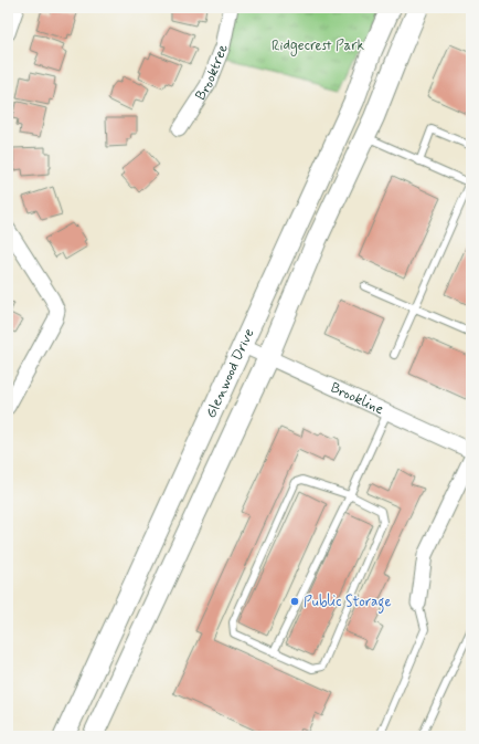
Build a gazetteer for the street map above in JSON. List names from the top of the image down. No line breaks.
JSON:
{"streets":{"main road":["Glenwood Drive"],"street":["Brooktree","Brookline"]},"crossings":[["Glenwood Drive","Brookline"]],"parks":["Ridgecrest Park"],"places":["Public Storage"]}
